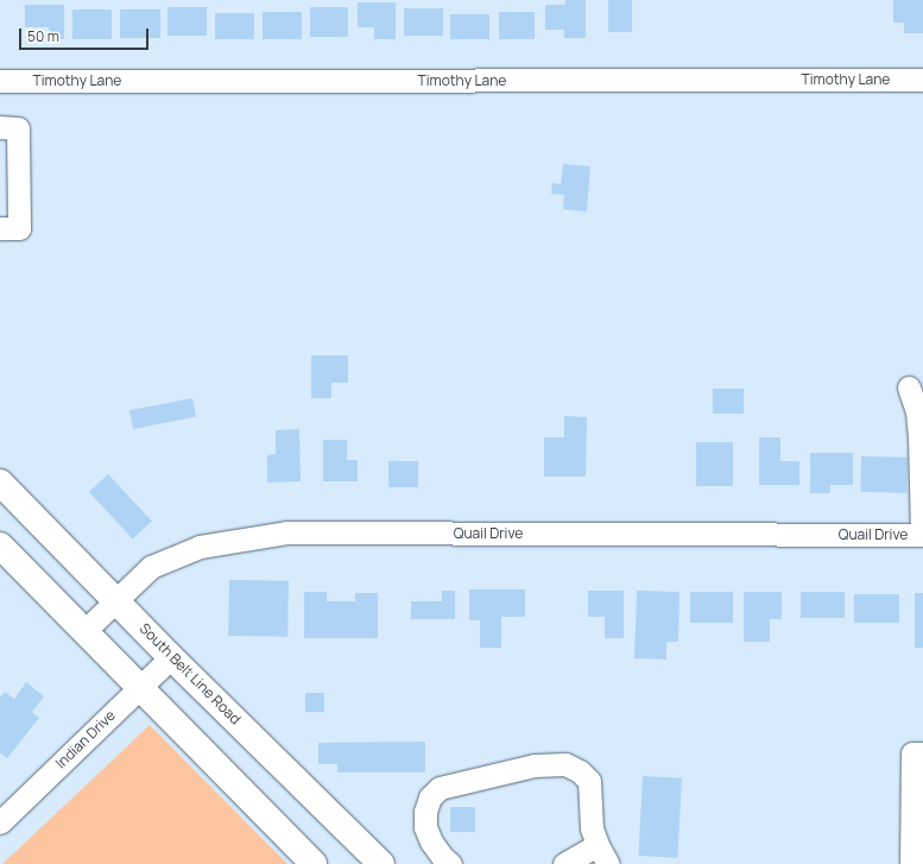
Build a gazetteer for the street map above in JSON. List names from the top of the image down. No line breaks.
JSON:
{"streets":{"main road":["South Belt Line Road"],"street":["Timothy Lane","Quail Drive","Indian Drive"]},"crossings":[["Quail Drive","South Belt Line Road"],["South Belt Line Road","Indian Drive"]],"scale_bar":"50 m"}
